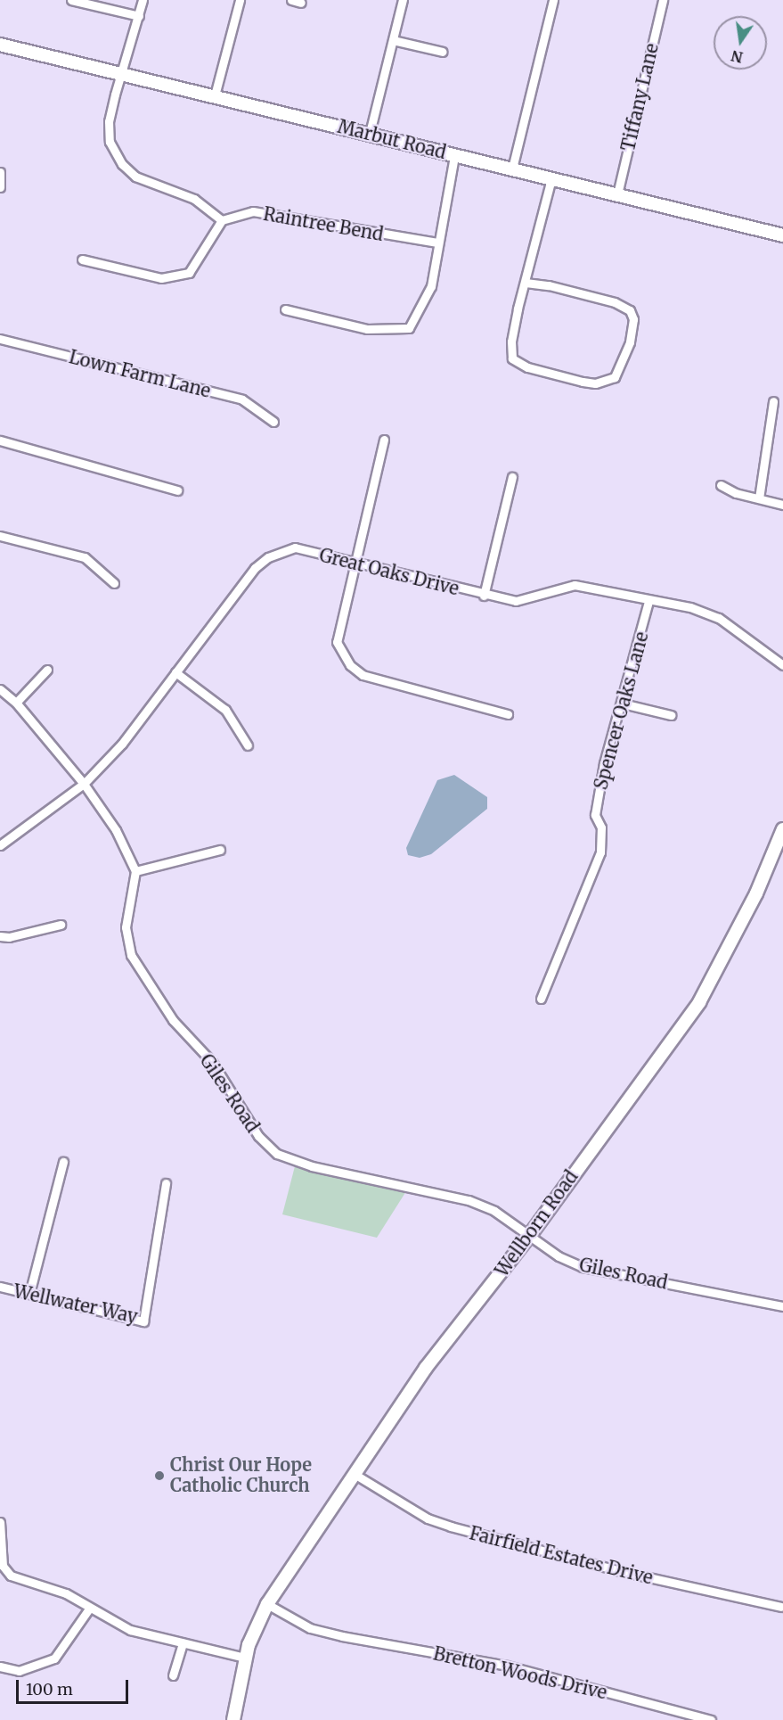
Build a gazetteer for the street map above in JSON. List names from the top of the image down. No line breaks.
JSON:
{"streets":{"street":["Tiffany Lane","Marbut Road","Raintree Bend","Lown Farm Lane","Great Oaks Drive","Spencer Oaks Lane","Giles Road","Wellborn Road","Wellwater Way","Fairfield Estates Drive","Bretton Woods Drive"]},"crossings":[["Tiffany Lane","Marbut Road"],["Great Oaks Drive","Spencer Oaks Lane"],["Giles Road","Wellborn Road"],["Wellborn Road","Fairfield Estates Drive"],["Wellborn Road","Bretton Woods Drive"]],"places":["Christ Our Hope Catholic Church"],"scale_bar":"100 m","north":"bottom"}
